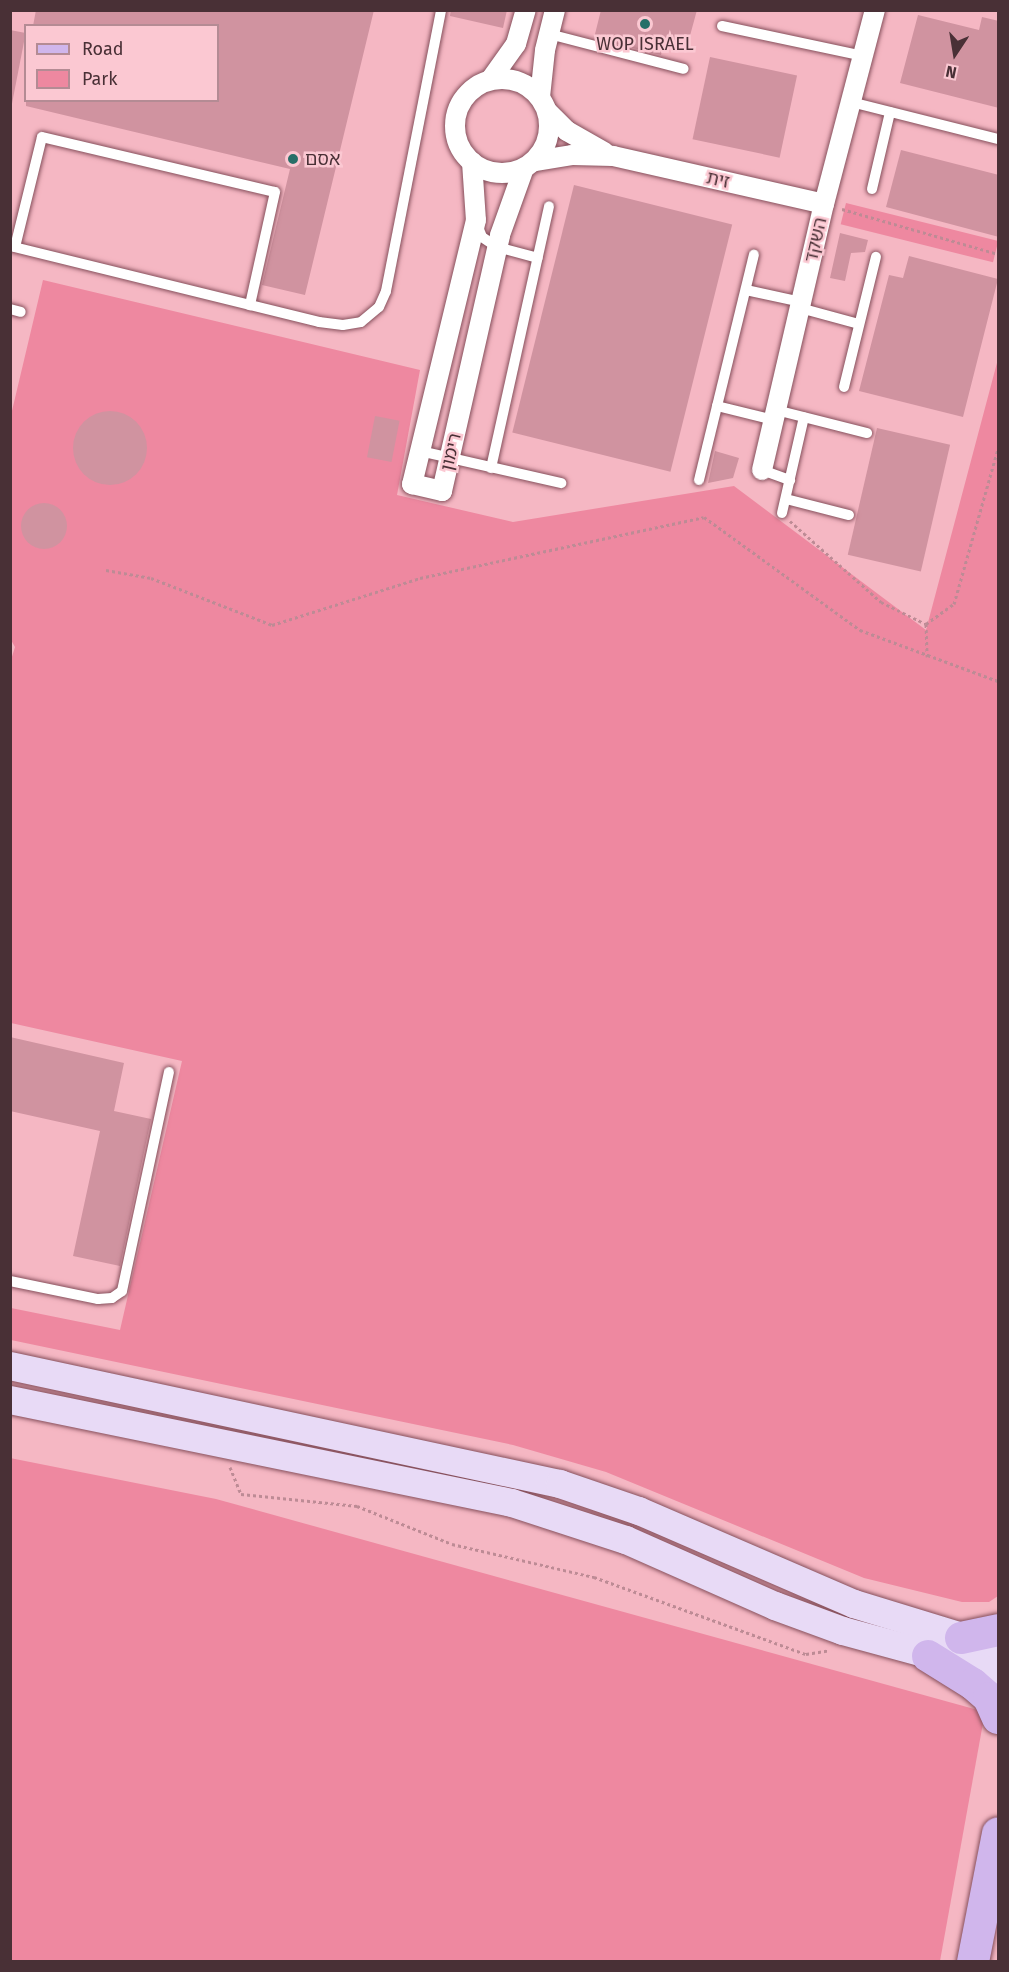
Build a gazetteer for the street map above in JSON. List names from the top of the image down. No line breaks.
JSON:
{"streets":{"street":["זית","השקד","רימון"]},"crossings":[["זית","השקד"],["זית","רימון"]],"places":["WOP ISRAEL","אסם"],"legend":["Road","Park"],"north":"bottom"}
